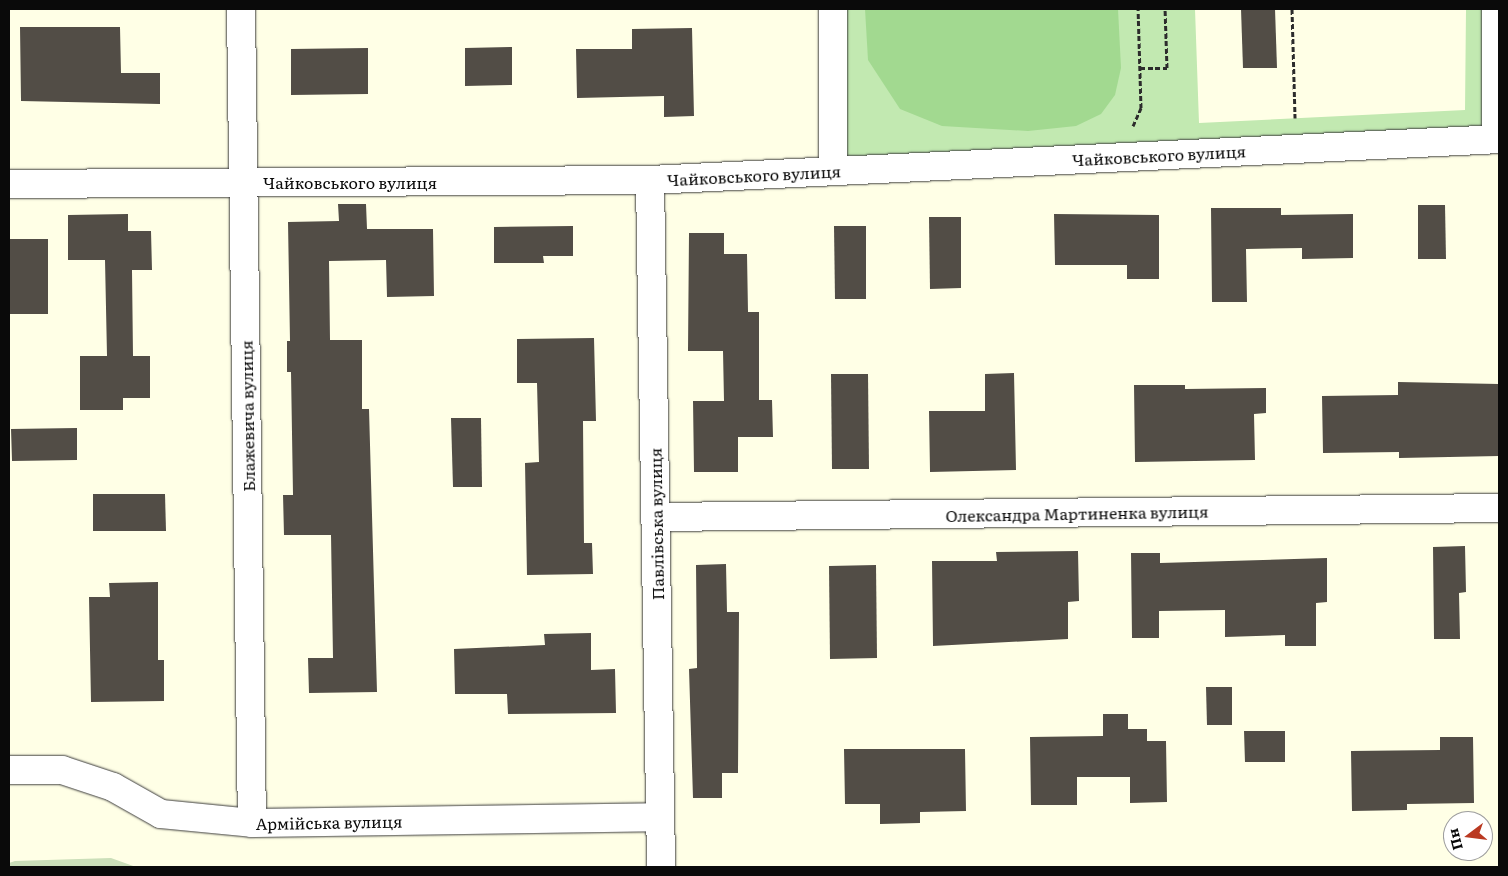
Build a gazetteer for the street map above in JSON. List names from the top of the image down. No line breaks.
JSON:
{"streets":{"street":["Чайковського вулиця","Блажевича вулиця","Олександра Мартиненка вулиця","Павлівська вулиця","Армійська вулиця"]},"crossings":[["Чайковського вулиця","Блажевича вулиця"],["Чайковського вулиця","Павлівська вулиця"],["Блажевича вулиця","Армійська вулиця"],["Олександра Мартиненка вулиця","Павлівська вулиця"],["Павлівська вулиця","Армійська вулиця"]],"north":"left"}
